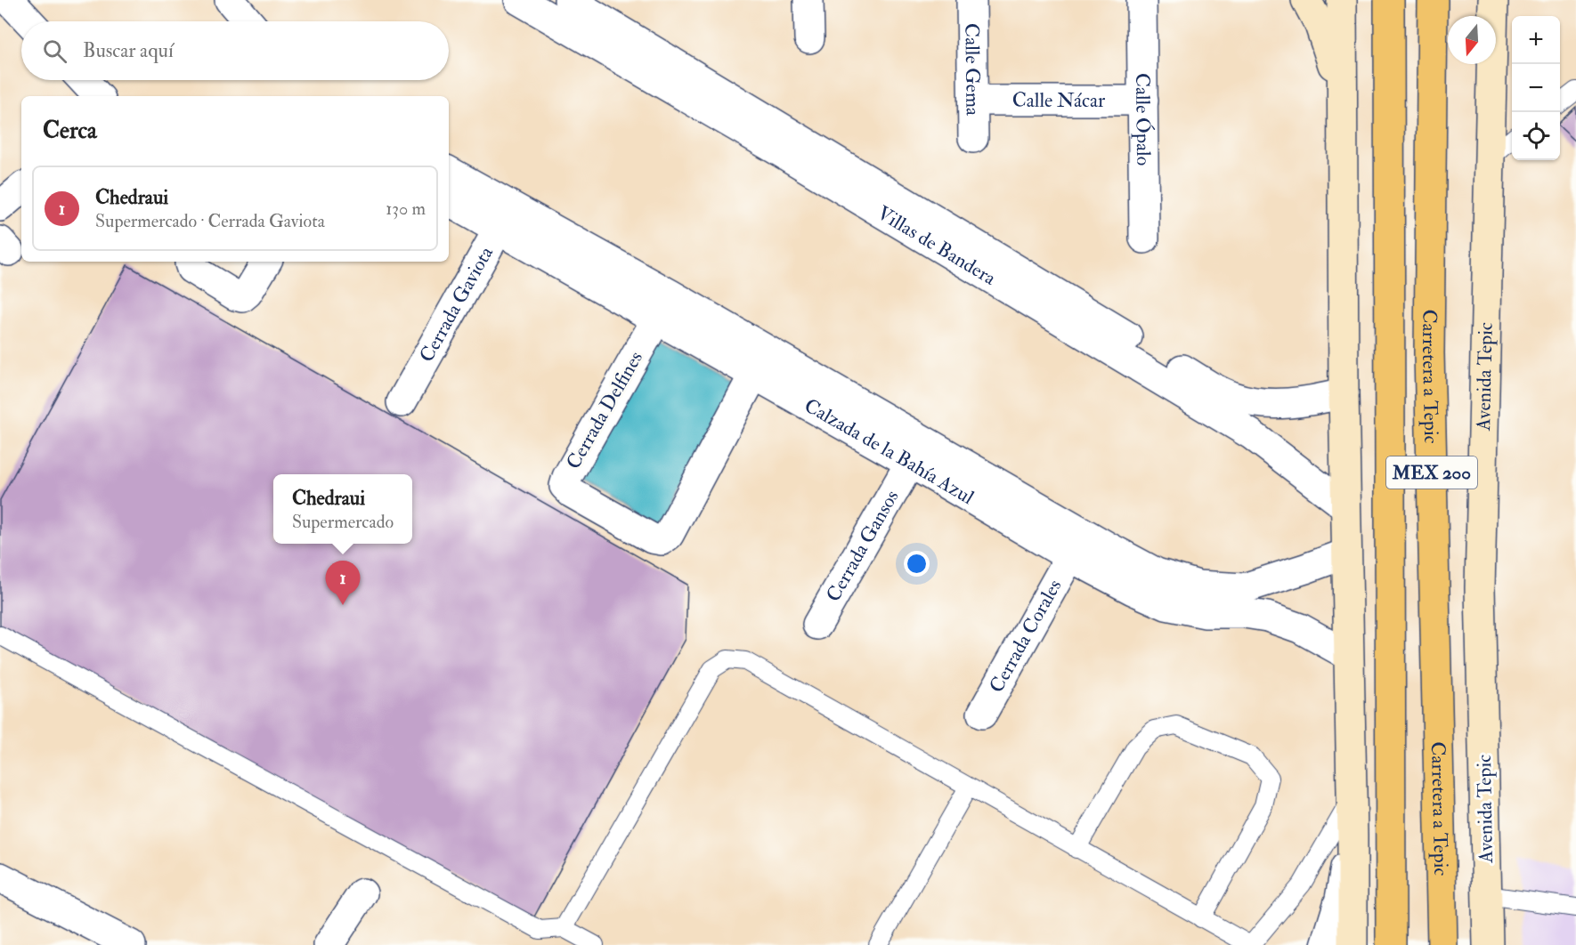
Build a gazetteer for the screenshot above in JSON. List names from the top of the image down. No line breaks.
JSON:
{"streets":{"highway":["Carretera a Tepic","MEX 200"],"main road":["Avenida Tepic"],"street":["Calle Gema","Calle Nácar","Calle Ópalo","Villas de Bandera","Cerrada Gaviota","Cerrada Delfines","Calzada de la Bahía Azul","Cerrada Gansos","Cerrada Corales"]},"crossings":[["Calle Gema","Calle Nácar"],["Calle Nácar","Calle Ópalo"],["Cerrada Gaviota","Calzada de la Bahía Azul"],["Cerrada Delfines","Calzada de la Bahía Azul"],["Calzada de la Bahía Azul","Cerrada Gansos"],["Calzada de la Bahía Azul","Cerrada Corales"]],"north":"bottom","page":{"map_buttons":["+","−"],"search":"Buscar aquí","heading":"Cerca","list":[{"mark":"1","name":"Chedraui","note":"Supermercado · Cerrada Gaviota","value":"130 m"}],"popup":["Chedraui","Supermercado"],"pins":"1"}}
